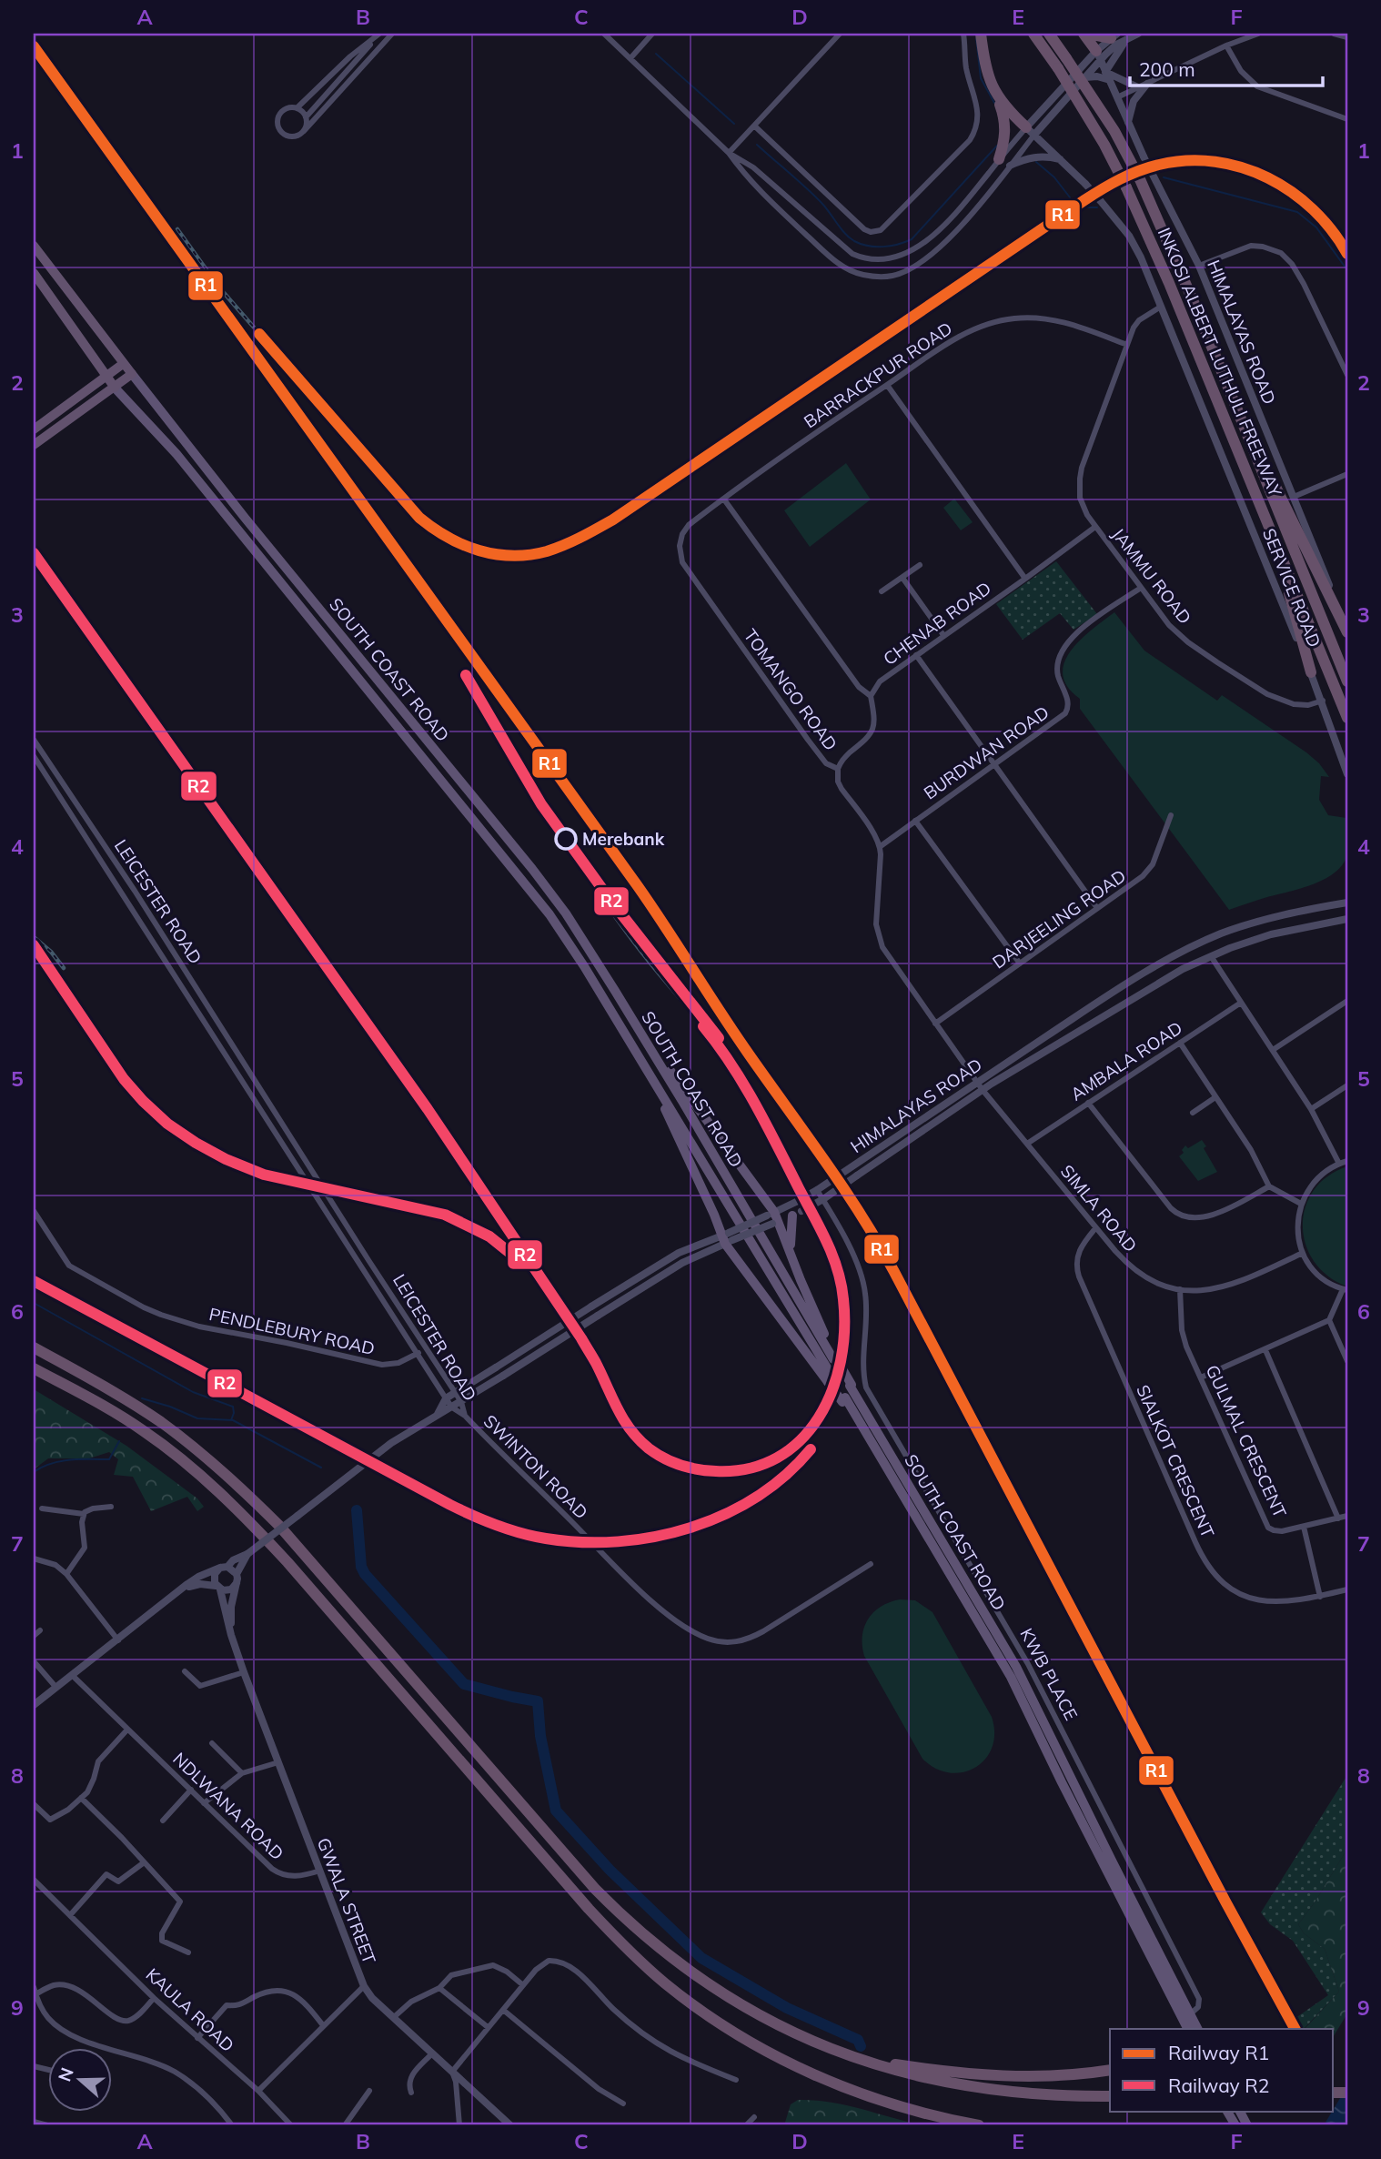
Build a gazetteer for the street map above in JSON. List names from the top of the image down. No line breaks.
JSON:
{"streets":{"highway":["INKOSI ALBERT LUTHULI FREEWAY","SOUTH COAST ROAD"],"street":["HIMALAYAS ROAD","BARRACKPUR ROAD","JAMMU ROAD","SERVICE ROAD","CHENAB ROAD","TOMANGO ROAD","BURDWAN ROAD","LEICESTER ROAD","DARJEELING ROAD","AMBALA ROAD","SIMLA ROAD","PENDLEBURY ROAD","GULMAL CRESCENT","SIALKOT CRESCENT","SWINTON ROAD","KWB PLACE","NDLWANA ROAD","GWALA STREET","KAULA ROAD"]},"crossings":[["HIMALAYAS ROAD","LEICESTER ROAD"],["HIMALAYAS ROAD","SIMLA ROAD"],["HIMALAYAS ROAD","KWB PLACE"],["HIMALAYAS ROAD","NDLWANA ROAD"],["HIMALAYAS ROAD","GWALA STREET"],["BARRACKPUR ROAD","JAMMU ROAD"],["BARRACKPUR ROAD","TOMANGO ROAD"],["JAMMU ROAD","SERVICE ROAD"],["JAMMU ROAD","CHENAB ROAD"],["JAMMU ROAD","BURDWAN ROAD"],["SOUTH COAST ROAD","KWB PLACE"],["TOMANGO ROAD","BURDWAN ROAD"],["LEICESTER ROAD","PENDLEBURY ROAD"],["LEICESTER ROAD","SWINTON ROAD"],["AMBALA ROAD","SIMLA ROAD"],["SIMLA ROAD","GULMAL CRESCENT"],["SIMLA ROAD","SIALKOT CRESCENT"],["NDLWANA ROAD","GWALA STREET"]],"places":["Merebank"],"lines":["rail line R1","rail line R2"],"legend":["Railway R1","Railway R2"],"scale_bar":"200 m","north":"left","grid":{"columns":["A","B","C","D","E","F"],"rows":["1","2","3","4","5","6","7","8","9"]}}
